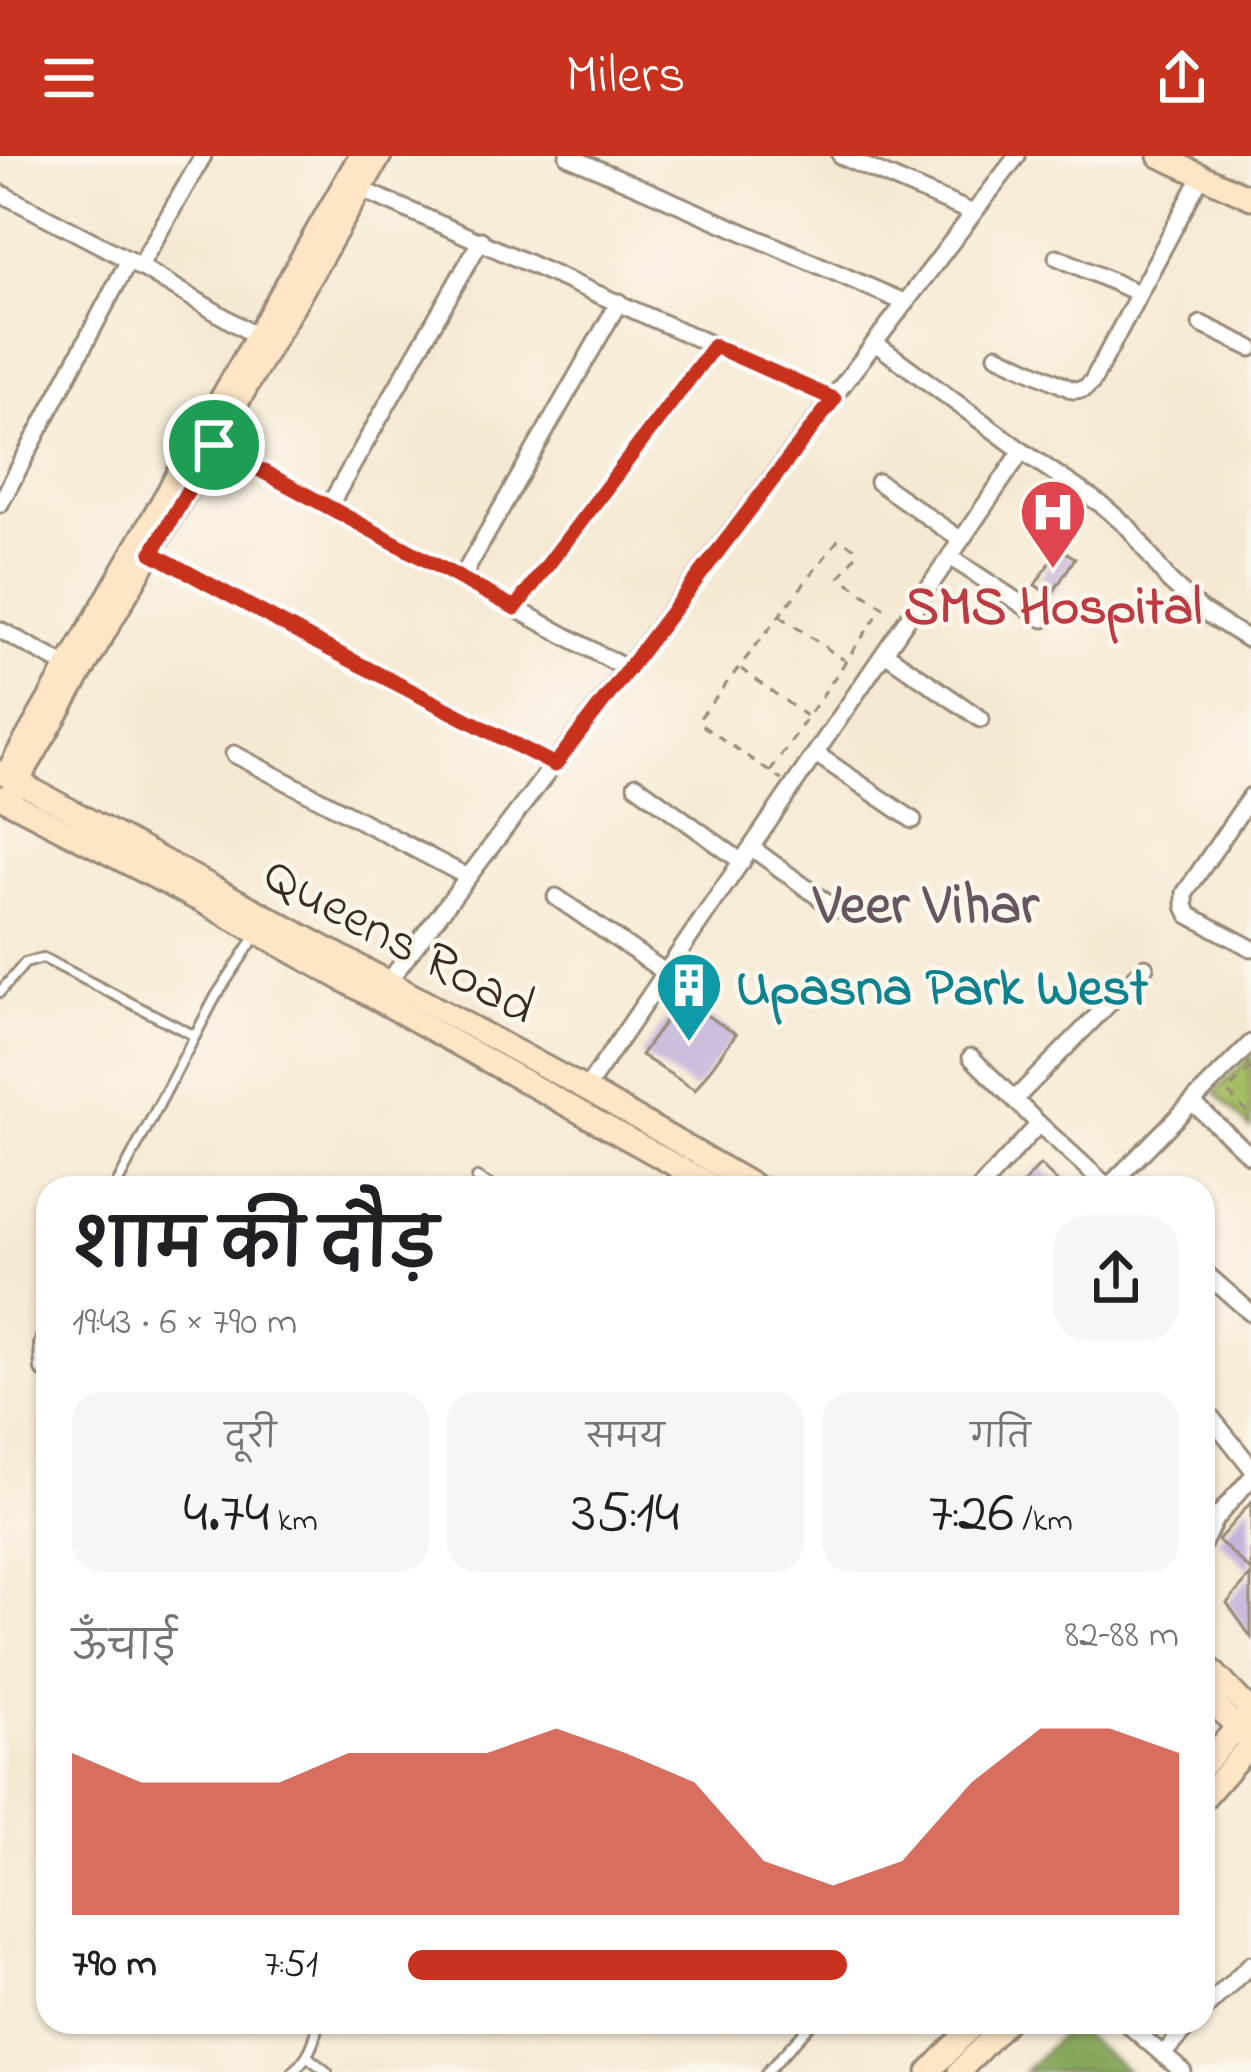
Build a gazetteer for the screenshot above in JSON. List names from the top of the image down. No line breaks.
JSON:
{"streets":{"street":["Queens Road"]},"districts":["Veer Vihar"],"places":{"hospital":["SMS Hospital"],"building":["Upasna Park West"]},"page":{"header":"Milers","heading":["शाम की दौड़","19:43 · 6 × 790 m"],"stats":[["दूरी","4.74 km"],["समय","35:14"],["गति","7:26 /km"]],"chart":["ऊँचाई","82–88 m"],"list":[{"name":"790 m","note":"7:51"}]}}
